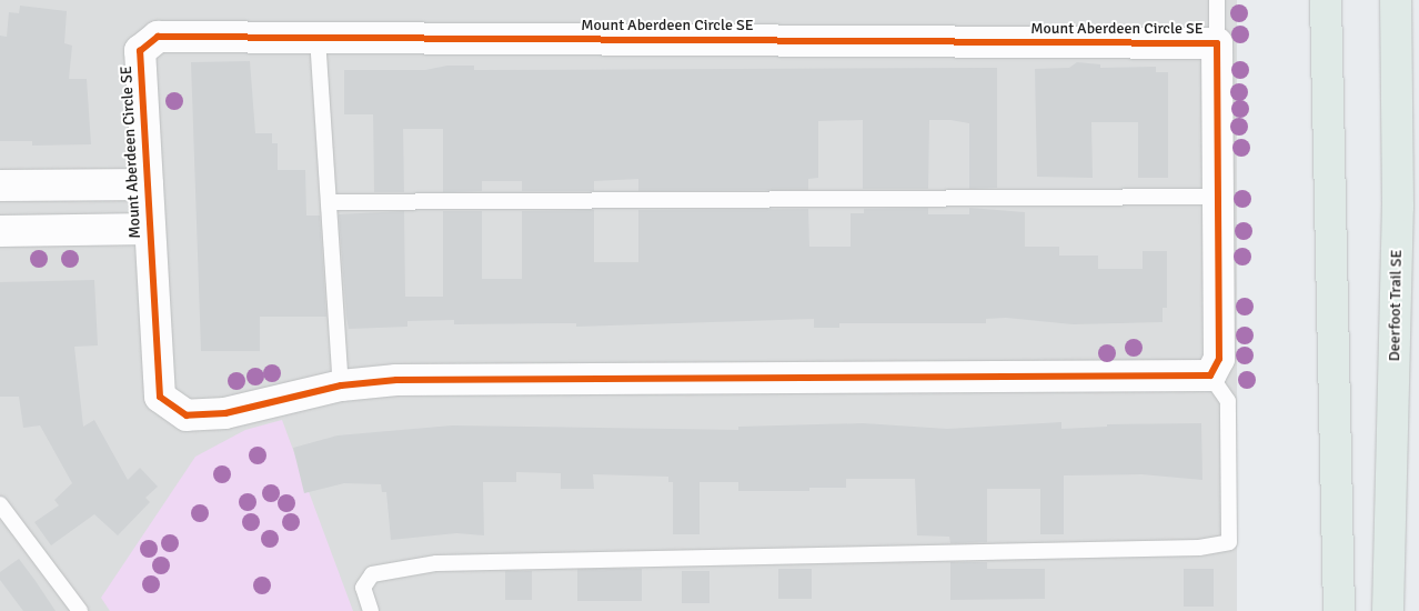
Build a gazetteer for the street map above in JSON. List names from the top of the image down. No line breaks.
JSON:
{"streets":{"highway":["Deerfoot Trail SE"],"street":["Mount Aberdeen Circle SE"]}}
